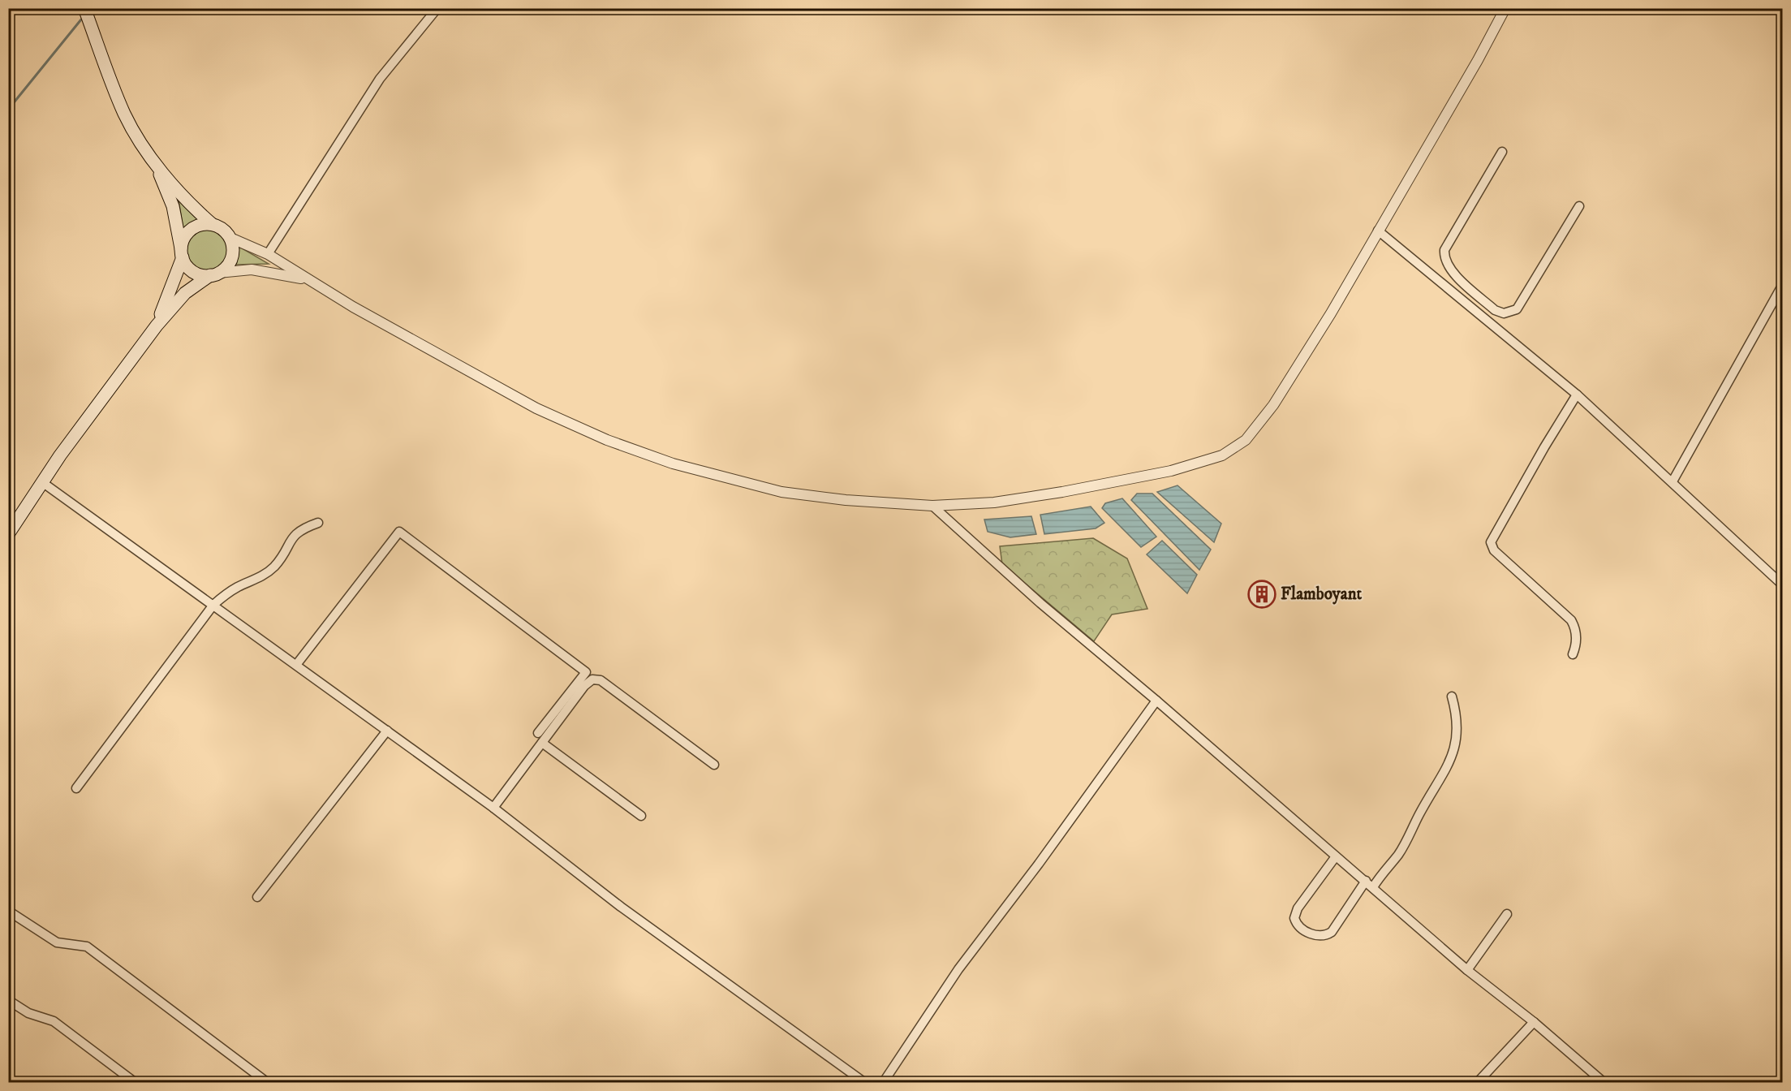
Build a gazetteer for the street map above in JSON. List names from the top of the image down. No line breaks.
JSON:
{"places":{"building":["Flamboyant"]}}
